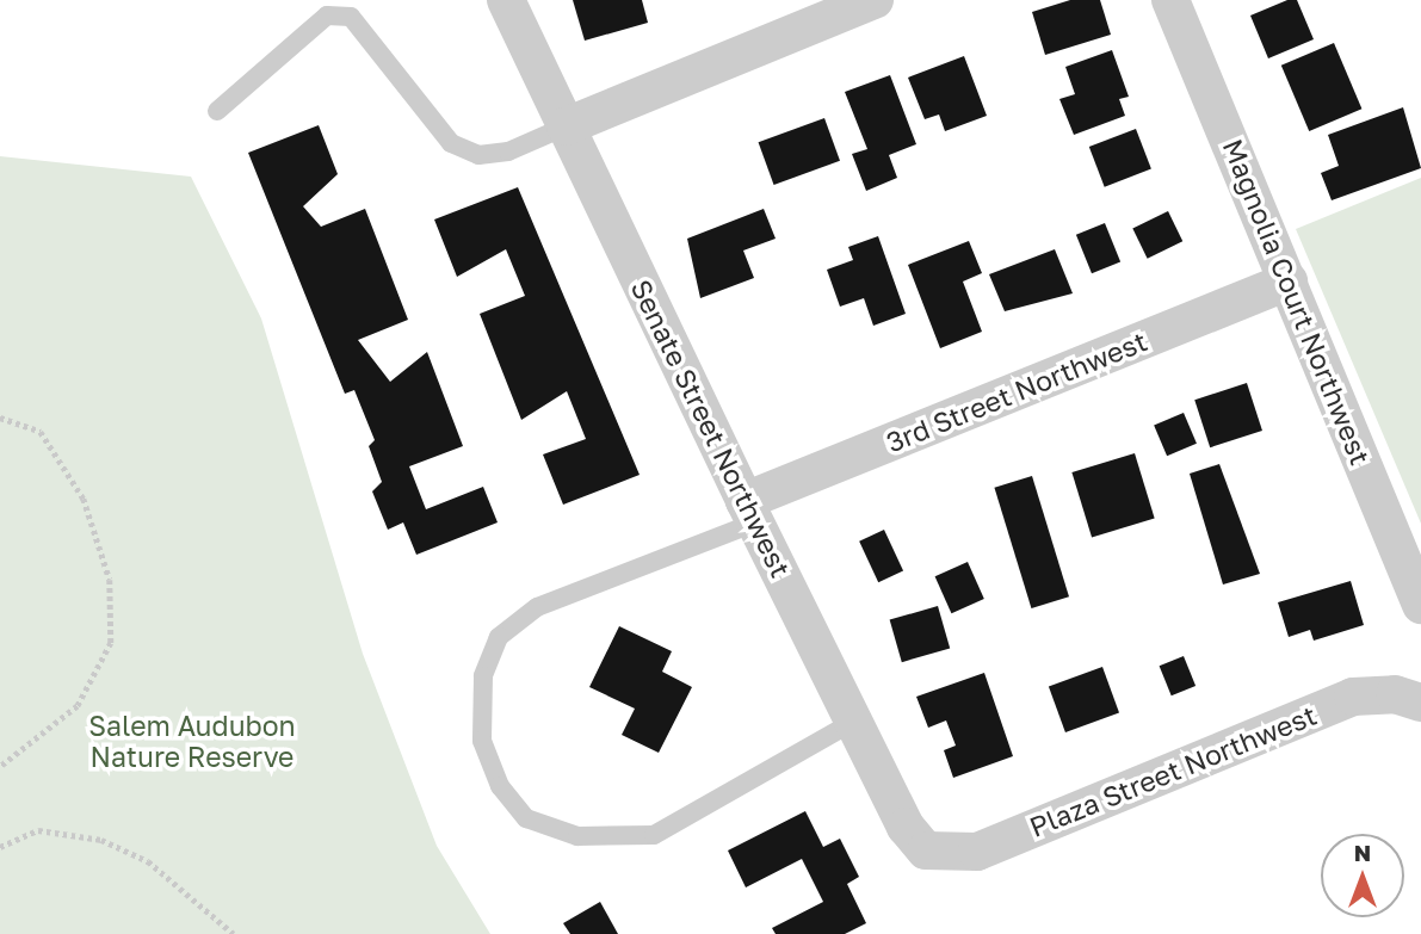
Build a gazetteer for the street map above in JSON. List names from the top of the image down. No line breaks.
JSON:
{"streets":{"street":["Magnolia Court Northwest","3rd Street Northwest","Senate Street Northwest","Plaza Street Northwest"]},"crossings":[["Magnolia Court Northwest","3rd Street Northwest"],["3rd Street Northwest","Senate Street Northwest"],["Senate Street Northwest","Plaza Street Northwest"]],"parks":["Salem Audubon Nature Reserve"],"north":"top"}
